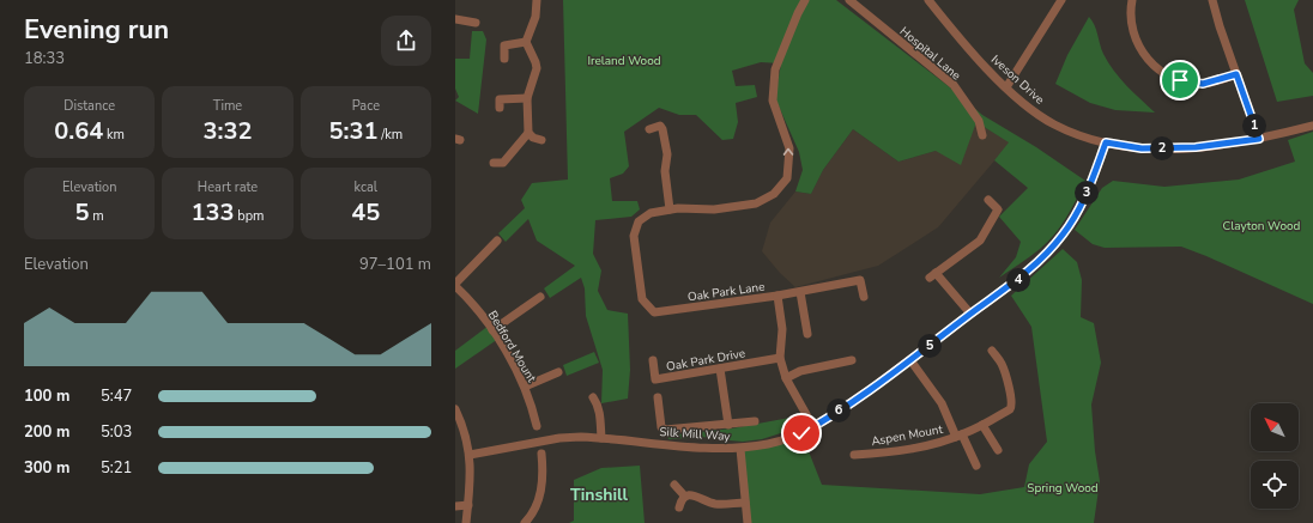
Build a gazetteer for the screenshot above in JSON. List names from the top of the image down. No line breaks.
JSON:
{"streets":{"street":["Hospital Lane","Iveson Drive","Oak Park Lane","Bedford Mount","Oak Park Drive","Silk Mill Way","Aspen Mount"]},"crossings":[["Iveson Drive","Silk Mill Way"],["Oak Park Lane","Oak Park Drive"],["Oak Park Lane","Silk Mill Way"]],"districts":["Tinshill"],"parks":["Ireland Wood","Clayton Wood","Spring Wood"],"north":"top left","page":{"heading":["Evening run","18:33"],"stats":[["Distance","0.64 km"],["Time","3:32"],["Pace","5:31 /km"],["Elevation","5 m"],["Heart rate","133 bpm"],["kcal","45"]],"pins":["1","2","3","4","5","6"],"chart":["Elevation","97–101 m"],"list":[{"name":"100 m","note":"5:47"},{"name":"200 m","note":"5:03"},{"name":"300 m","note":"5:21"}]}}
